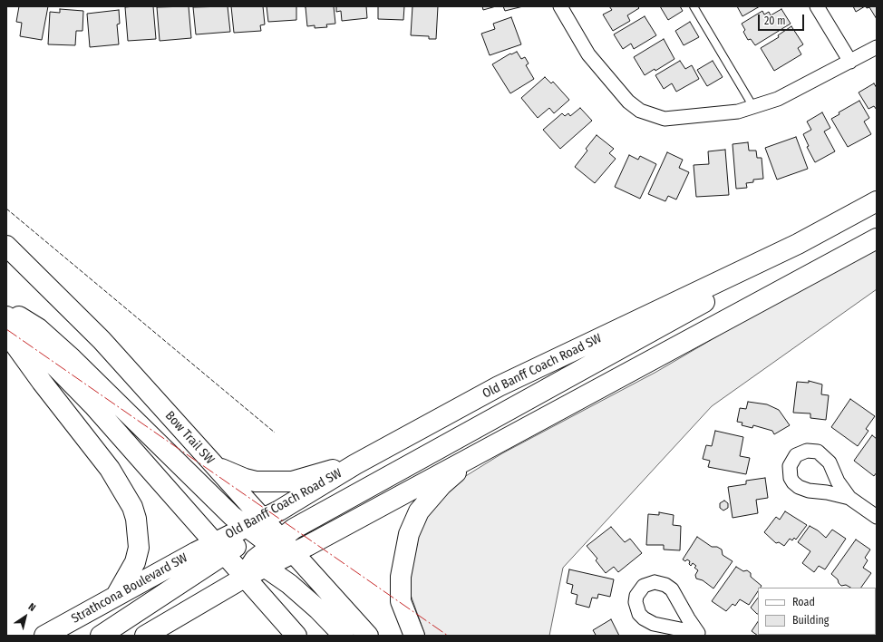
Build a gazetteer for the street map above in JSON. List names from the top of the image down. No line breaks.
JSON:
{"streets":{"main road":["Old Banff Coach Road SW","Bow Trail SW","Strathcona Boulevard SW"]},"crossings":[["Old Banff Coach Road SW","Bow Trail SW"],["Old Banff Coach Road SW","Strathcona Boulevard SW"]],"legend":["Road","Building"],"scale_bar":"20 m","north":"top right"}
